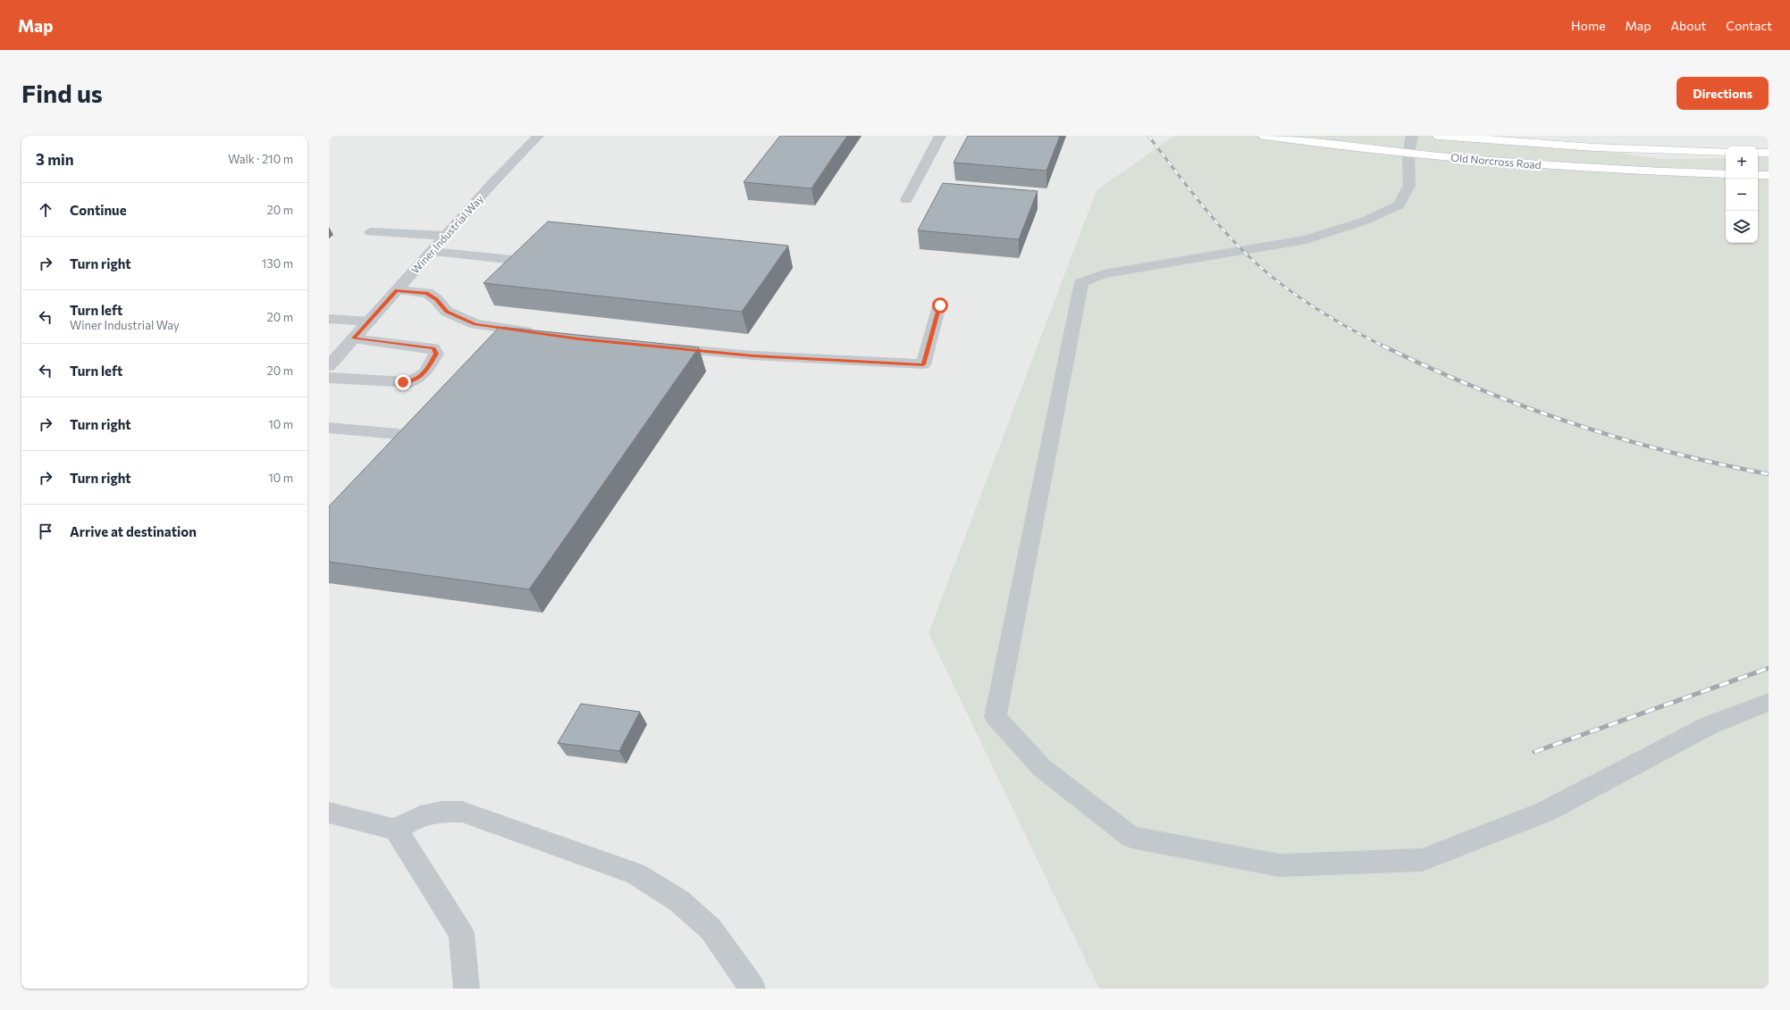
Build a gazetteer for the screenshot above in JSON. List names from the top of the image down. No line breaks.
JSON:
{"streets":{"main road":["Old Norcross Road"],"street":["Winer Industrial Way"]},"page":{"header":"Map","nav":["Home","Map","About","Contact"],"buttons":"Directions","title":"Find us","heading":["3 min","Walk · 210 m"],"map_buttons":["+","−"],"list":[["Continue","20 m"],["Turn right","130 m"],["Turn left","Winer Industrial Way","20 m"],["Turn left","20 m"],["Turn right","10 m"],["Turn right","10 m"],"Arrive at destination"]}}
